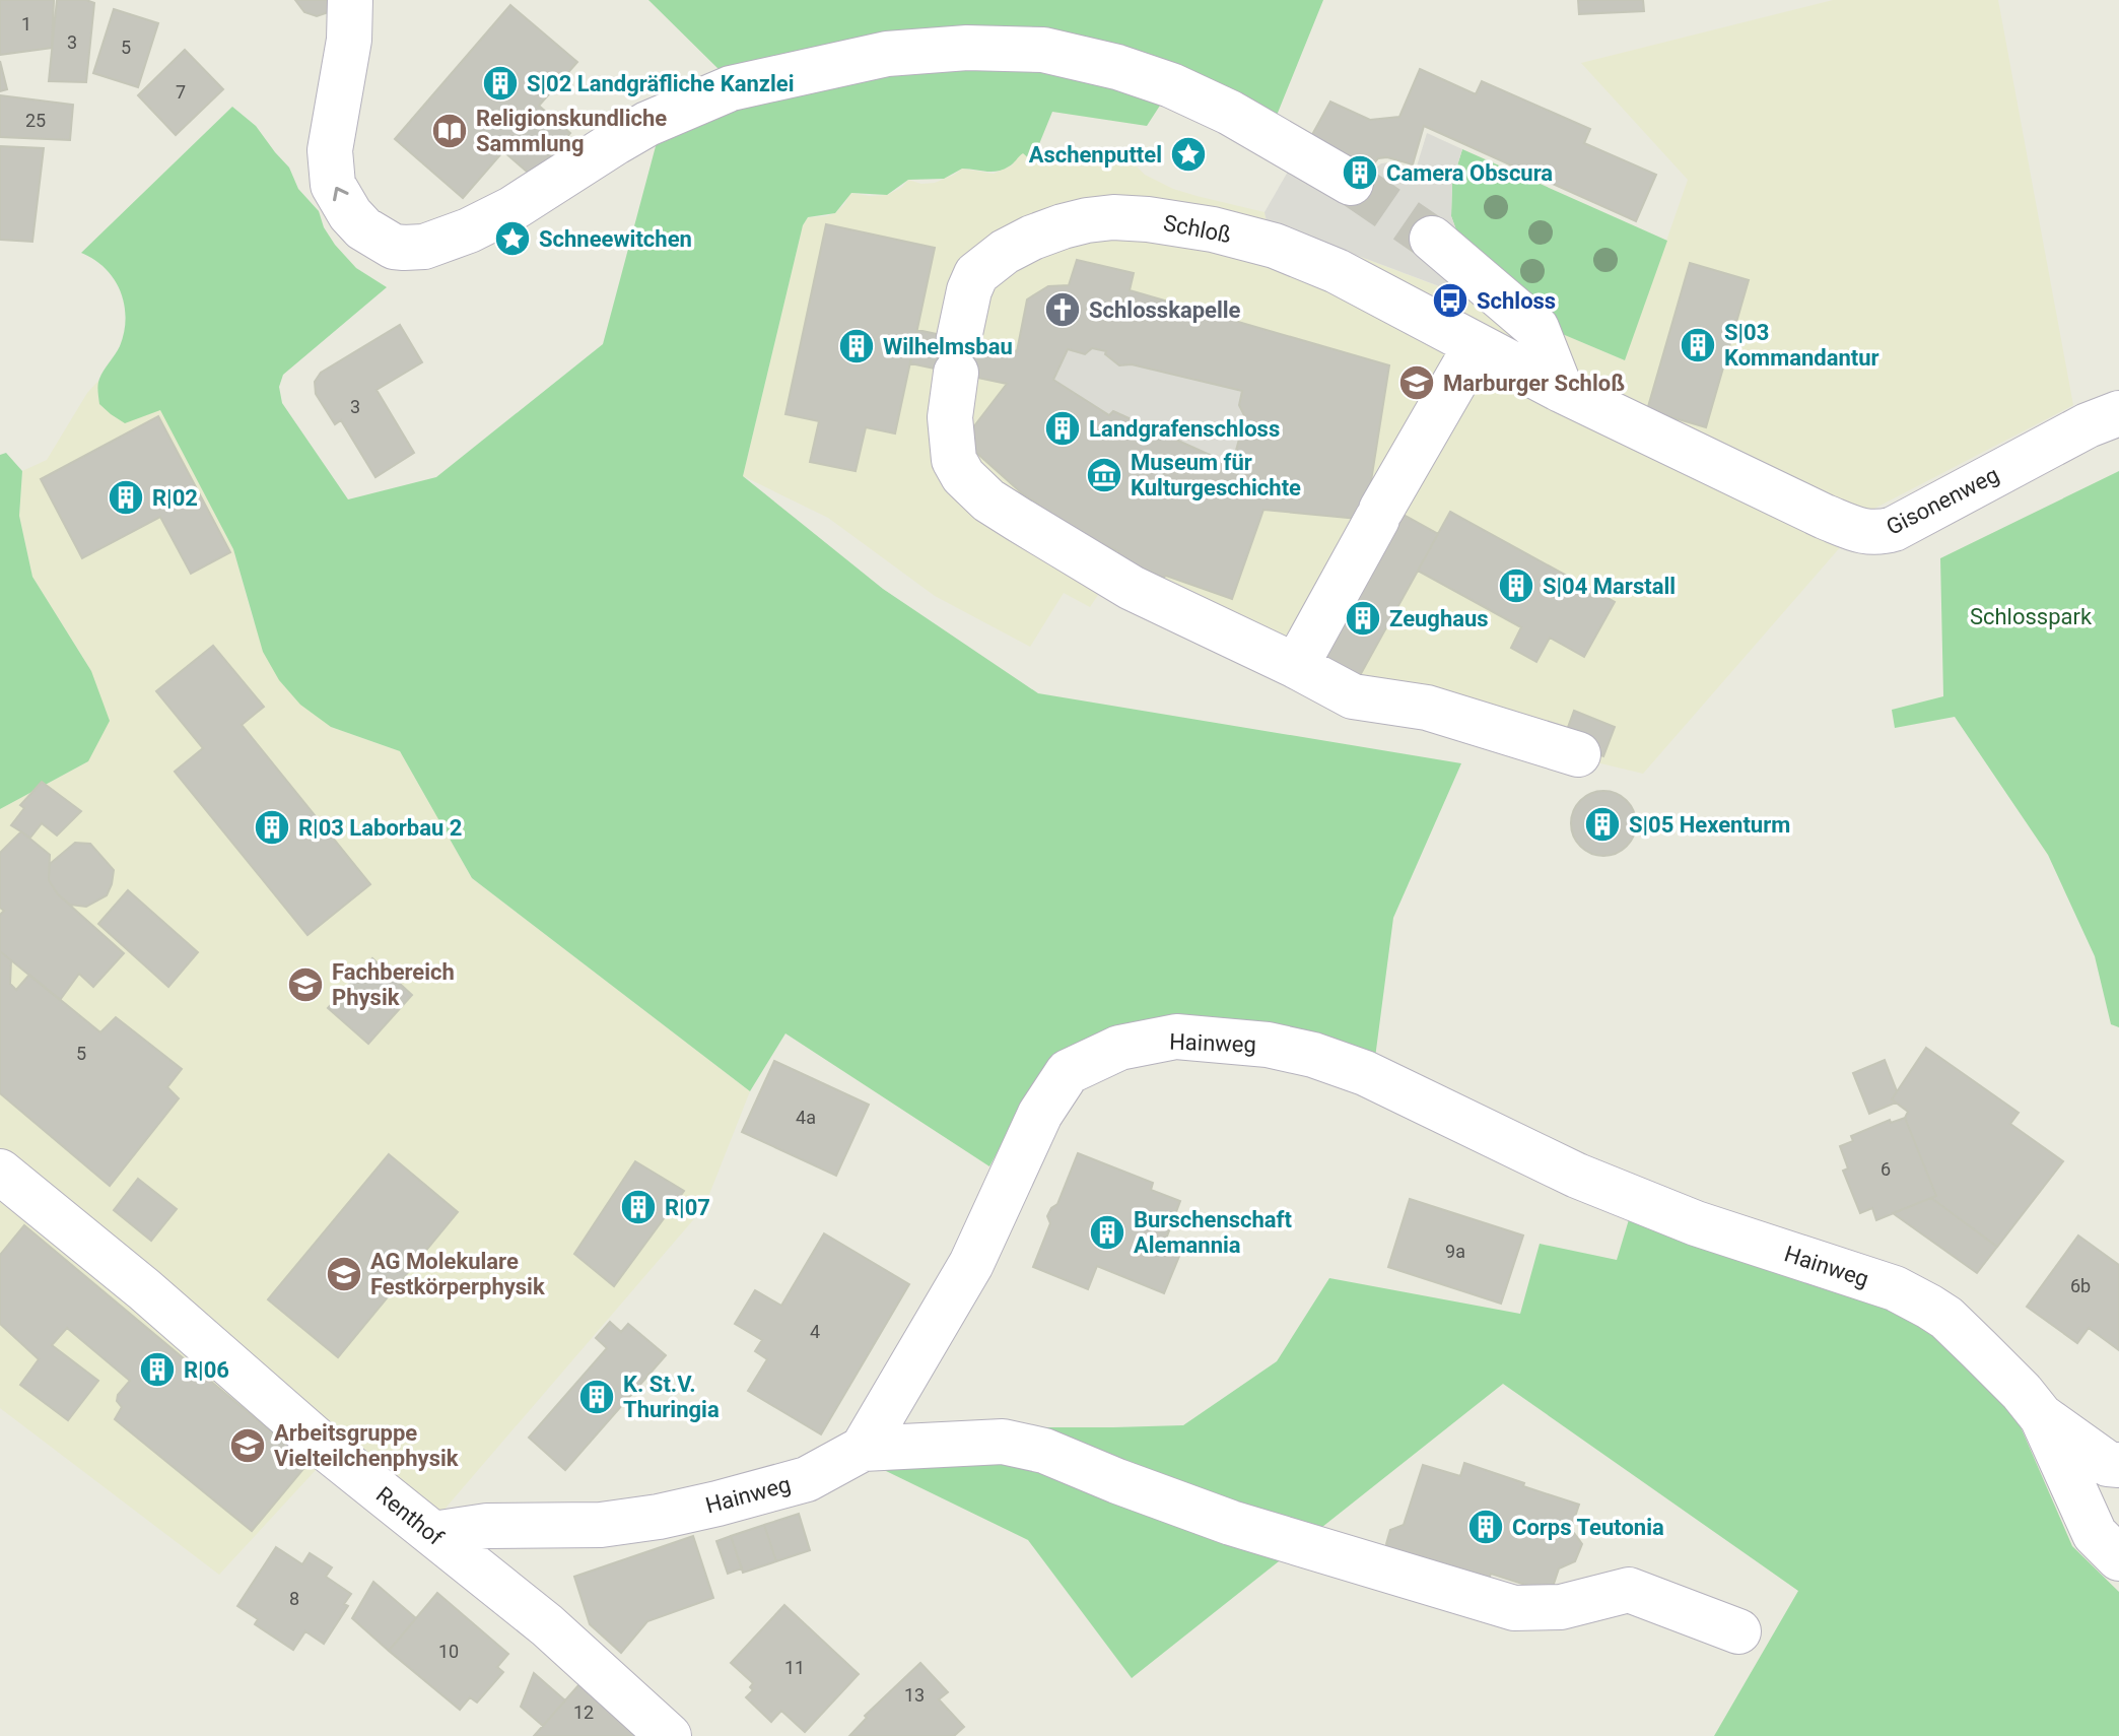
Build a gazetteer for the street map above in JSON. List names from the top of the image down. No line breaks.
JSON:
{"streets":{"street":["Schloß","Gisonenweg","Hainweg","Renthof"]},"crossings":[["Schloß","Gisonenweg"],["Hainweg","Renthof"]],"parks":["Schlosspark"],"places":{"building":["S|02 Landgräfliche Kanzlei","Camera Obscura","S|03 Kommandantur","Wilhelmsbau","Landgrafenschloss","R|02","S|04 Marstall","Zeughaus","S|05 Hexenturm","R|03 Laborbau 2","R|07","Burschenschaft Alemannia","R|06","K. St.V. Thuringia","Corps Teutonia"],"library":["Religionskundliche Sammlung"],"place":["Aschenputtel","Schneewitchen"],"bus stop":["Schloss"],"church":["Schlosskapelle"],"school or university":["Marburger Schloß","Fachbereich Physik","AG Molekulare Festkörperphysik","Arbeitsgruppe Vielteilchenphysik"],"museum":["Museum für Kulturgeschichte"]},"house_numbers":["1","3","5","7","25","3","5","4a","6","9a","6b","4","8","10","11","13","12"]}
